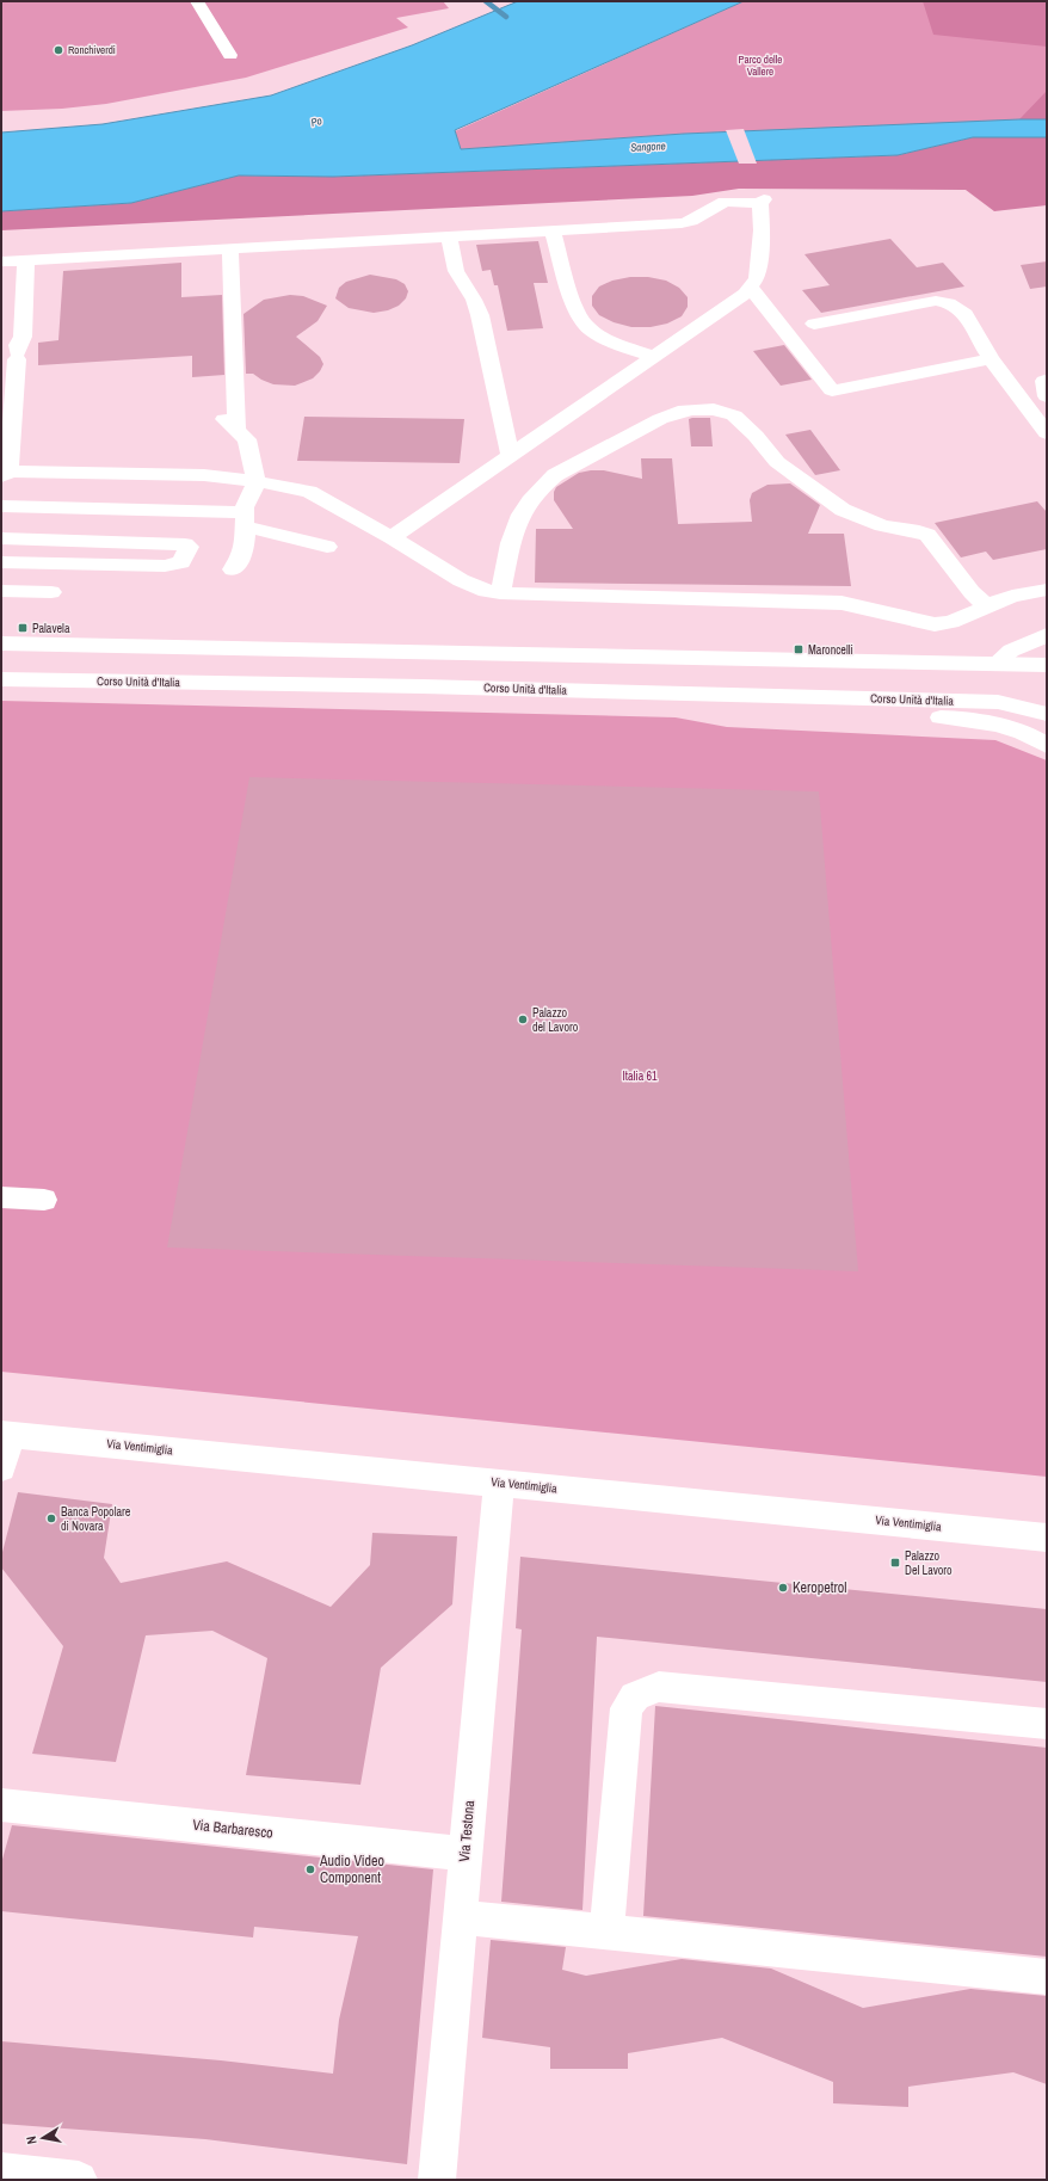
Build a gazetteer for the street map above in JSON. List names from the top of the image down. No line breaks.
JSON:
{"streets":{"main road":["Corso Unità d'Italia","Via Ventimiglia","Via Barbaresco","Via Testona"]},"crossings":[["Via Ventimiglia","Via Testona"],["Via Barbaresco","Via Testona"]],"water":["Po","Sangone"],"parks":["Parco delle Vallere","Italia 61"],"places":{"other":["Ronchiverdi","Palazzo del Lavoro","Banca Popolare di Novara","Keropetrol","Audio Video Component"],"transit":["Palavela","Maroncelli","Palazzo Del Lavoro"]},"north":"left"}
